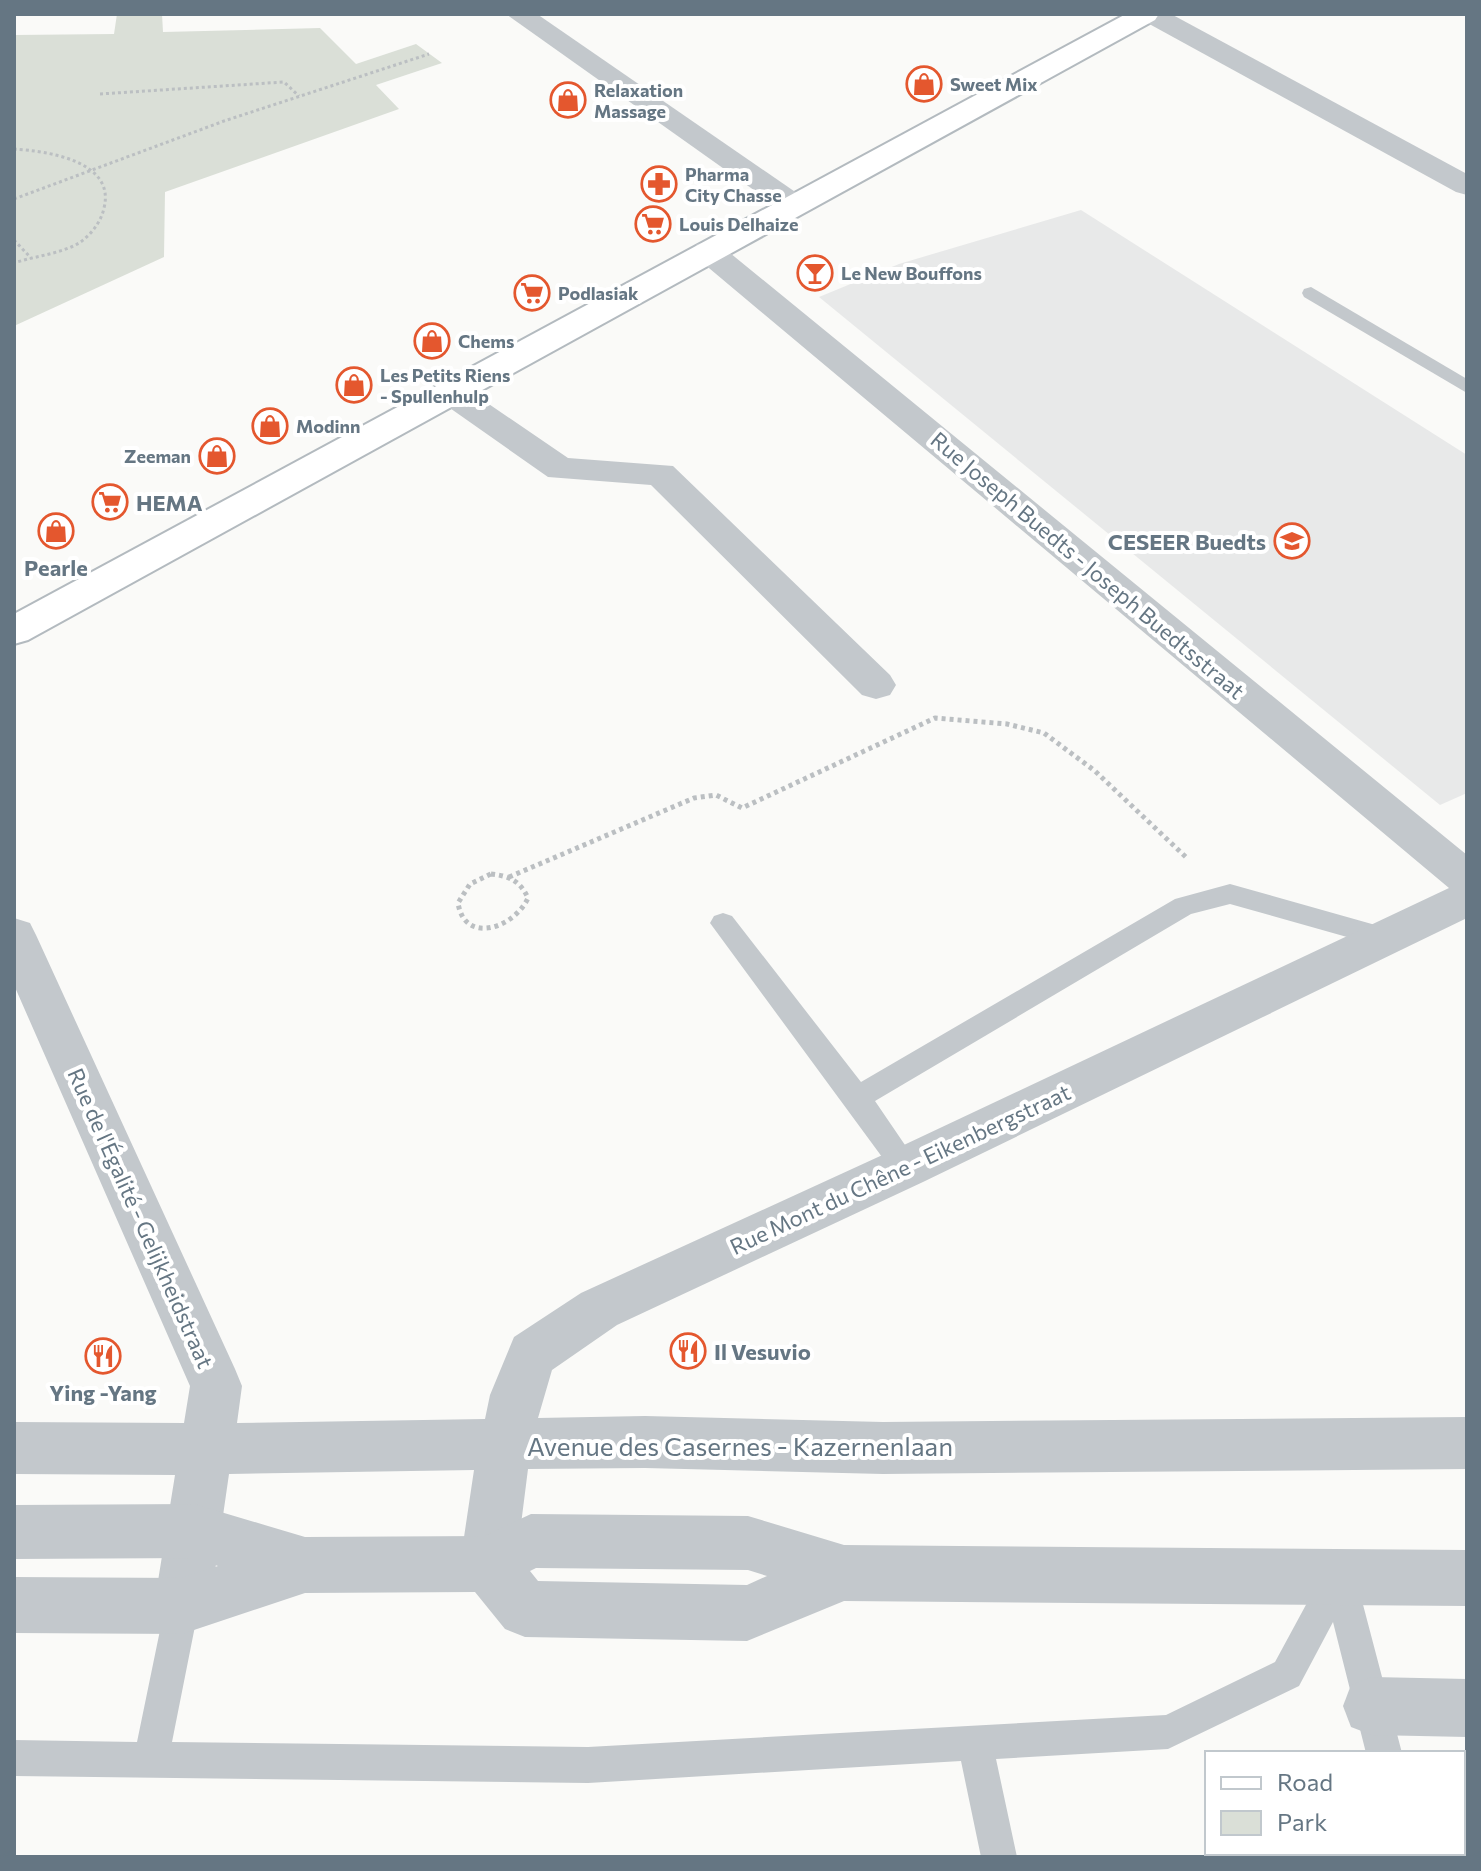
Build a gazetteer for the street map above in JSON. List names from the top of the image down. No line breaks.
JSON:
{"streets":{"street":["Rue Joseph Buedts - Joseph Buedtsstraat","Rue Mont du Chêne - Eikenbergstraat","Rue de l'Égalité - Gelijkheidstraat","Avenue des Casernes - Kazernenlaan"]},"crossings":[["Rue Mont du Chêne - Eikenbergstraat","Avenue des Casernes - Kazernenlaan"],["Rue de l'Égalité - Gelijkheidstraat","Avenue des Casernes - Kazernenlaan"]],"places":{"shop":["Sweet Mix","Relaxation Massage","Chems","Les Petits Riens - Spullenhulp","Modinn","Zeeman","Pearle"],"pharmacy":["Pharma City Chasse"],"supermarket":["Louis Delhaize","Podlasiak","HEMA"],"bar":["Le New Bouffons"],"school or university":["CESEER Buedts"],"restaurant":["Il Vesuvio","Ying -Yang"]},"legend":["Road","Park"]}
